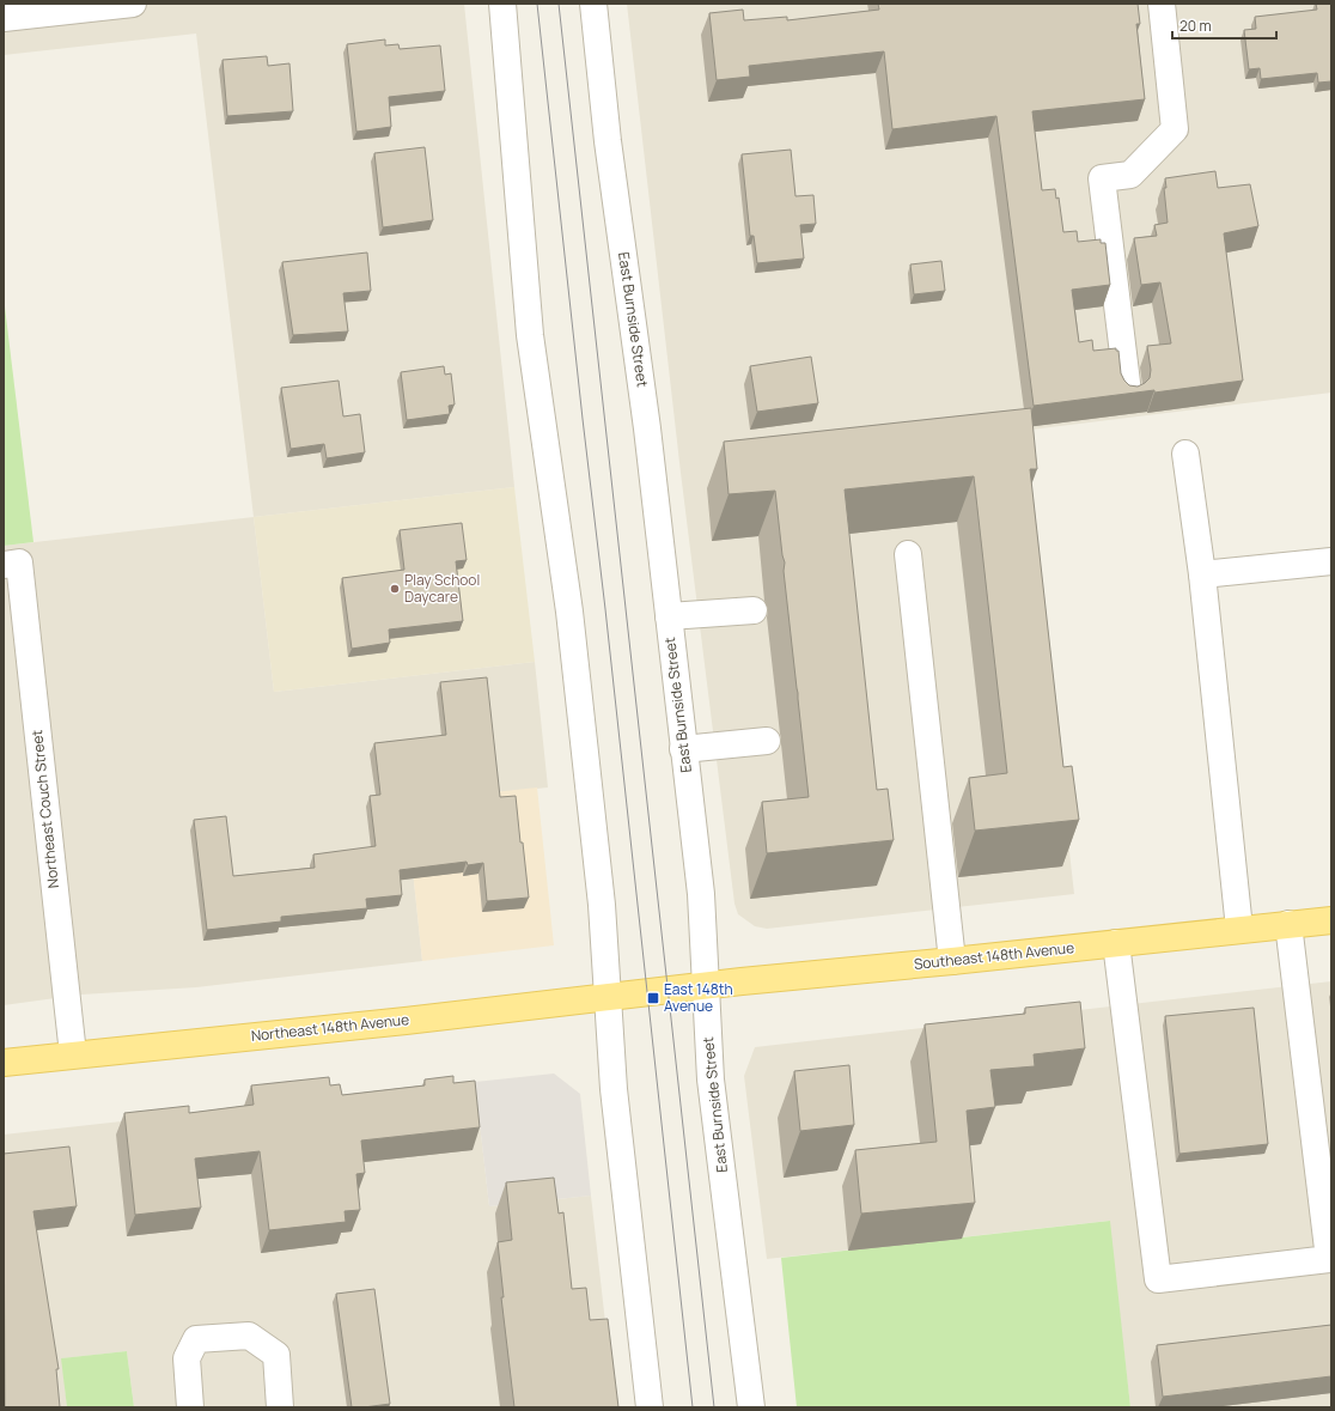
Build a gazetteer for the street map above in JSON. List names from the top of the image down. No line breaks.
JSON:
{"streets":{"main road":["Southeast 148th Avenue","Northeast 148th Avenue"],"street":["East Burnside Street","Northeast Couch Street"]},"crossings":[["East Burnside Street","Southeast 148th Avenue"],["Northeast Couch Street","Northeast 148th Avenue"],["Southeast 148th Avenue","Northeast 148th Avenue"]],"places":{"other":["Play School Daycare"],"transit":["East 148th Avenue"]},"scale_bar":"20 m"}
